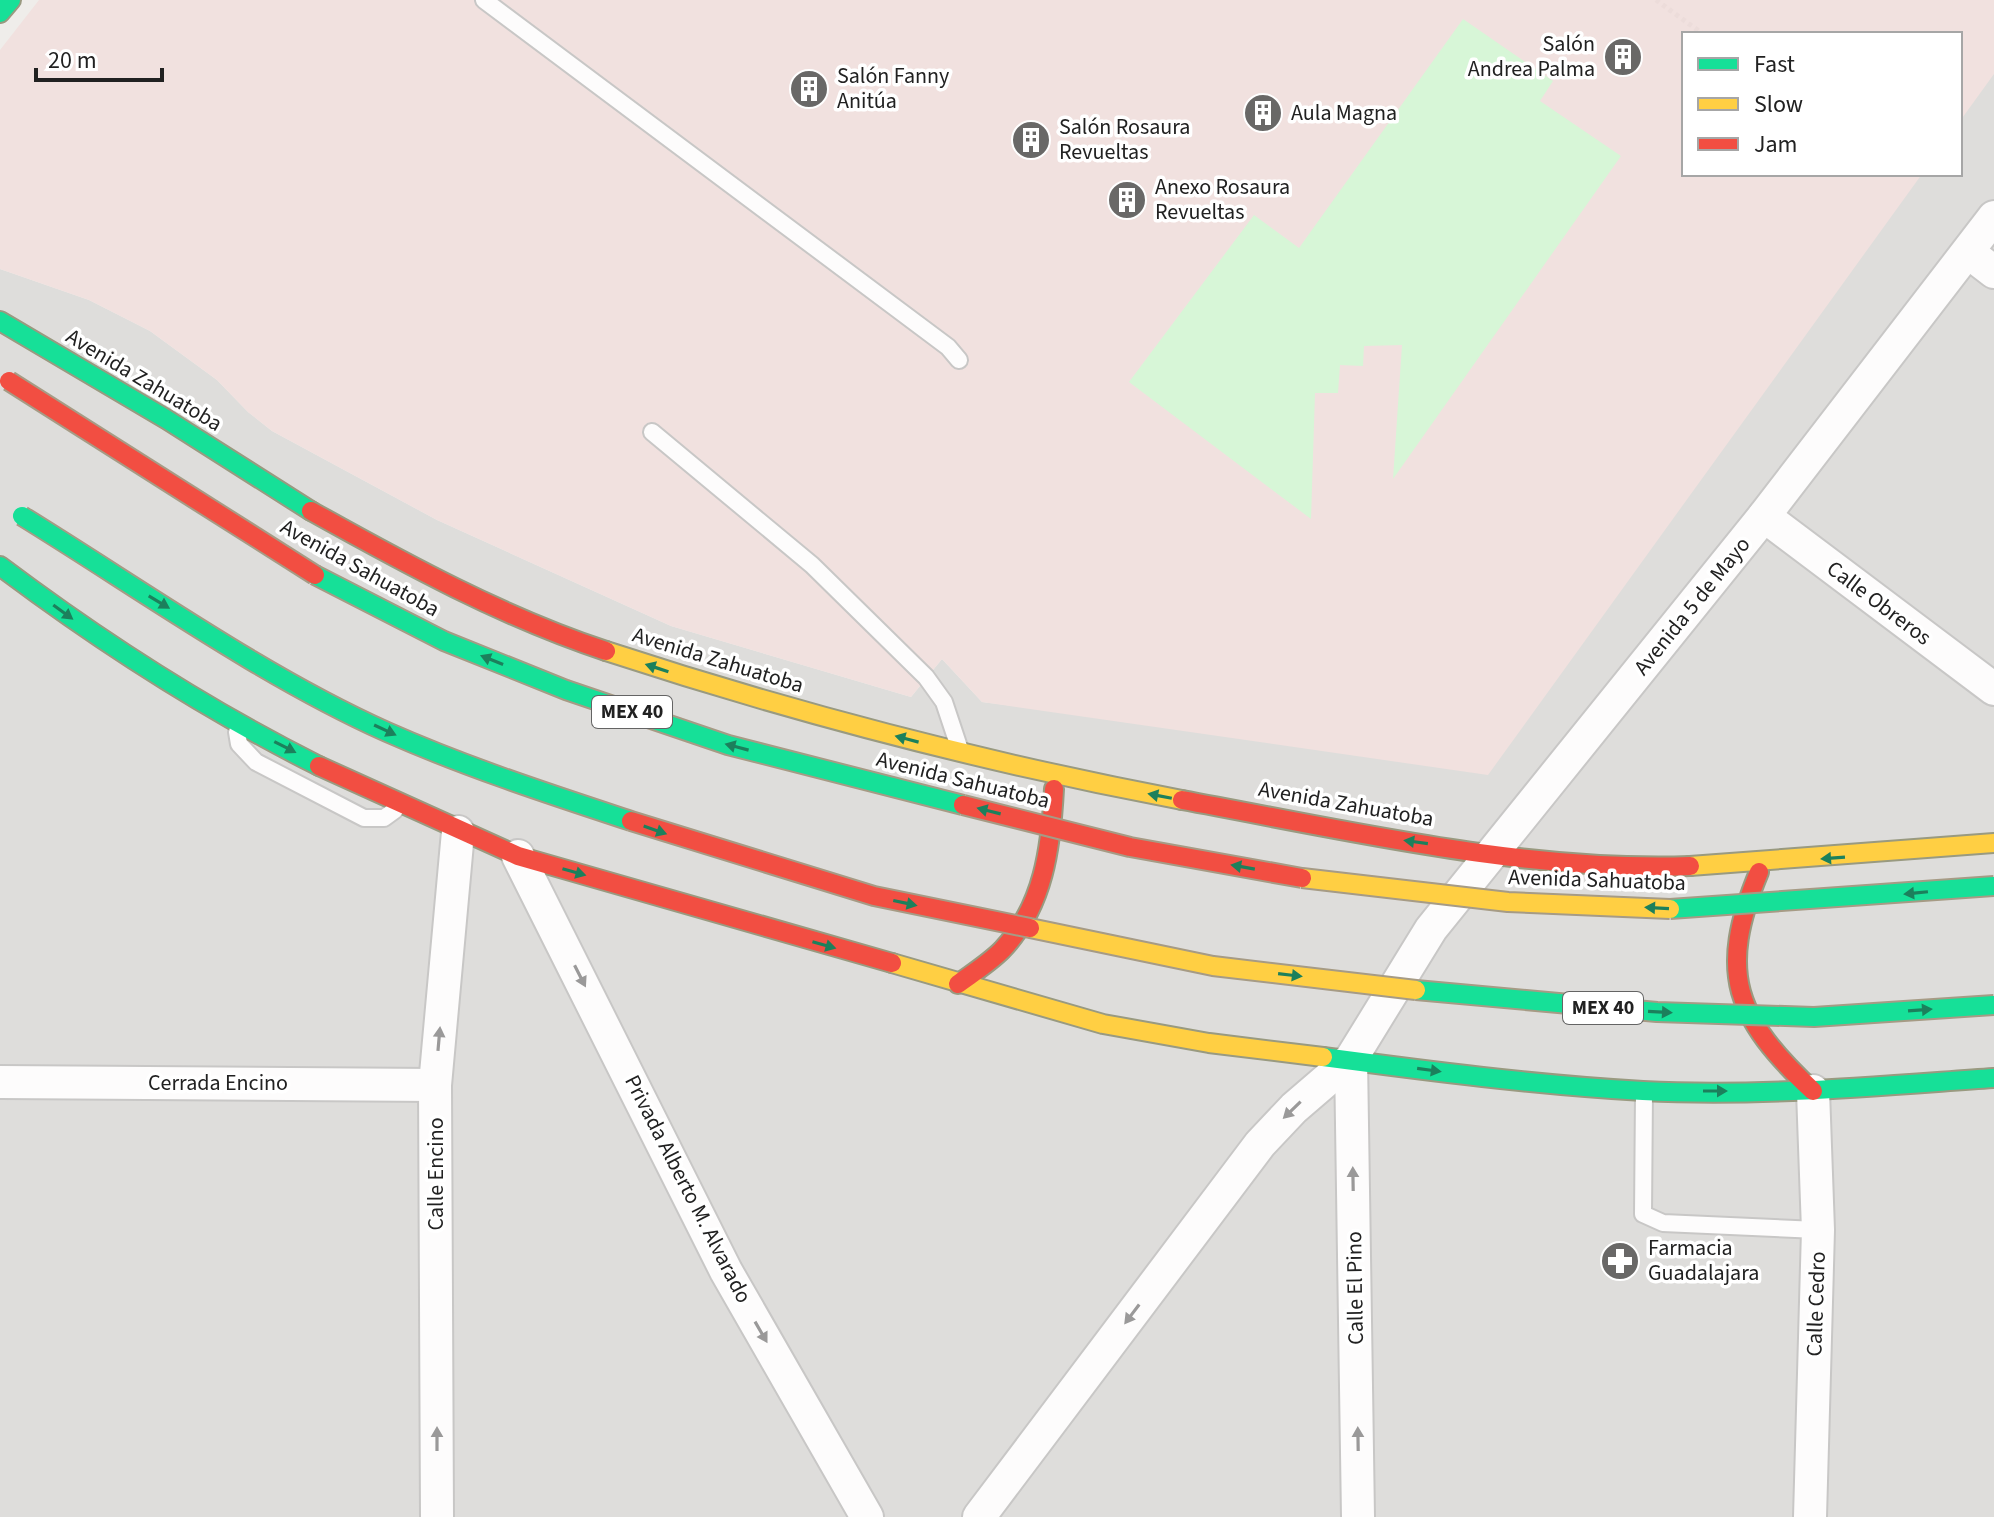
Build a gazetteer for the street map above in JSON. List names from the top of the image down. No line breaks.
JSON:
{"streets":{"street":["Avenida Zahuatoba","Avenida Sahuatoba","Calle Obreros","Avenida 5 de Mayo","MEX 40","Cerrada Encino","Calle Encino","Privada Alberto M. Alvarado","Calle El Pino","Calle Cedro"]},"crossings":[["Avenida Zahuatoba","Avenida Sahuatoba"],["Avenida Zahuatoba","Avenida 5 de Mayo"],["Avenida Sahuatoba","Avenida 5 de Mayo"],["Calle Obreros","Avenida 5 de Mayo"],["Avenida 5 de Mayo","Calle El Pino"],["Cerrada Encino","Calle Encino"]],"one_way":["Calle Encino","Privada Alberto M. Alvarado","Calle El Pino"],"places":{"building":["Salón Andrea Palma","Salón Fanny Anitúa","Aula Magna","Salón Rosaura Revueltas","Anexo Rosaura Revueltas"],"pharmacy":["Farmacia Guadalajara"]},"legend":["Fast","Slow","Jam"],"scale_bar":"20 m"}
